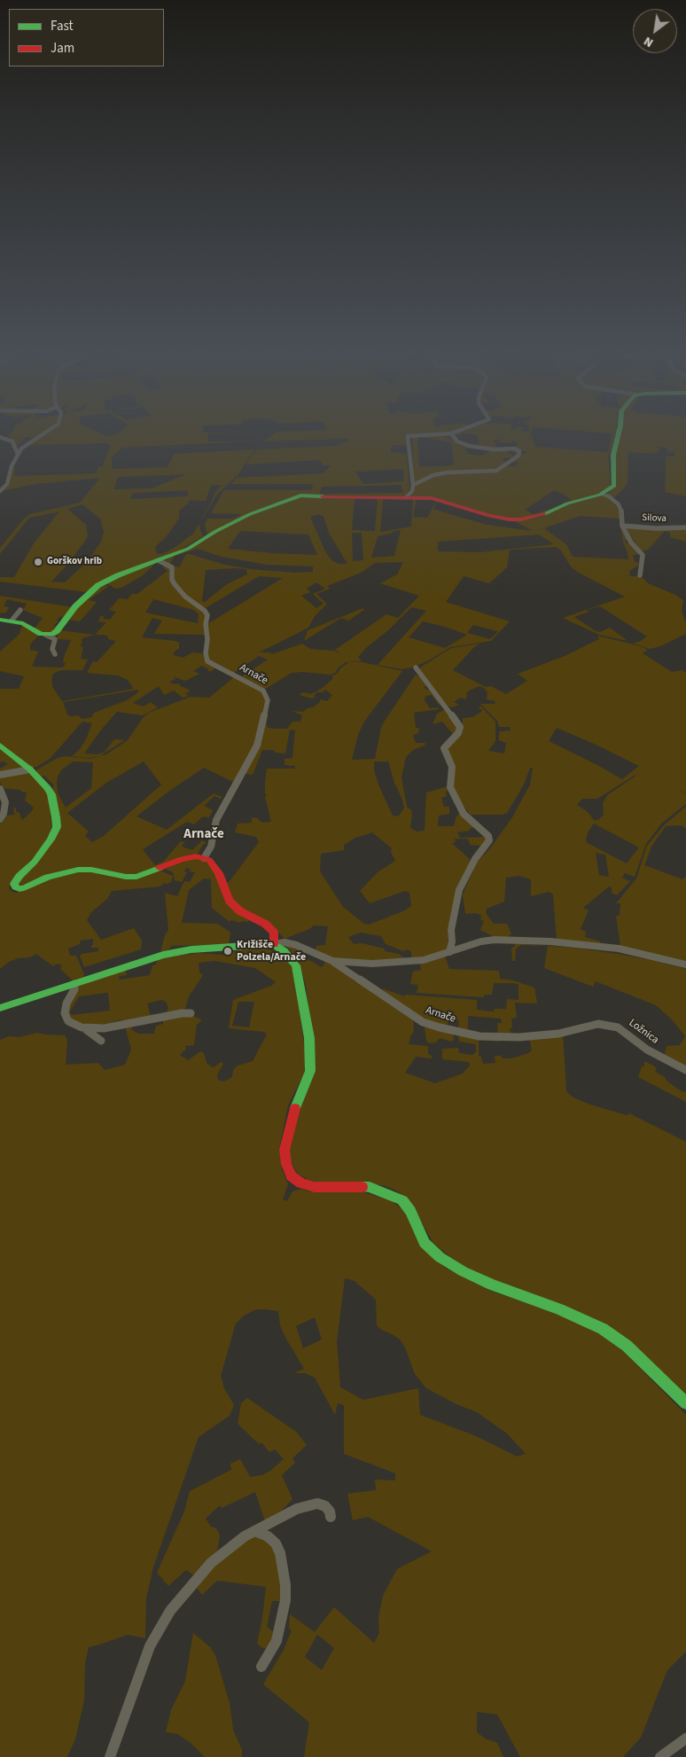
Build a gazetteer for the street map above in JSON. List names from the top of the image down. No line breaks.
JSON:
{"streets":{"street":["Silova","Arnače","Ložnica"]},"crossings":[["Arnače","Ložnica"]],"districts":["Arnače"],"places":["Gorškov hrib","Križišče Polzela/Arnače"],"legend":["Fast","Jam"],"north":"bottom left"}
